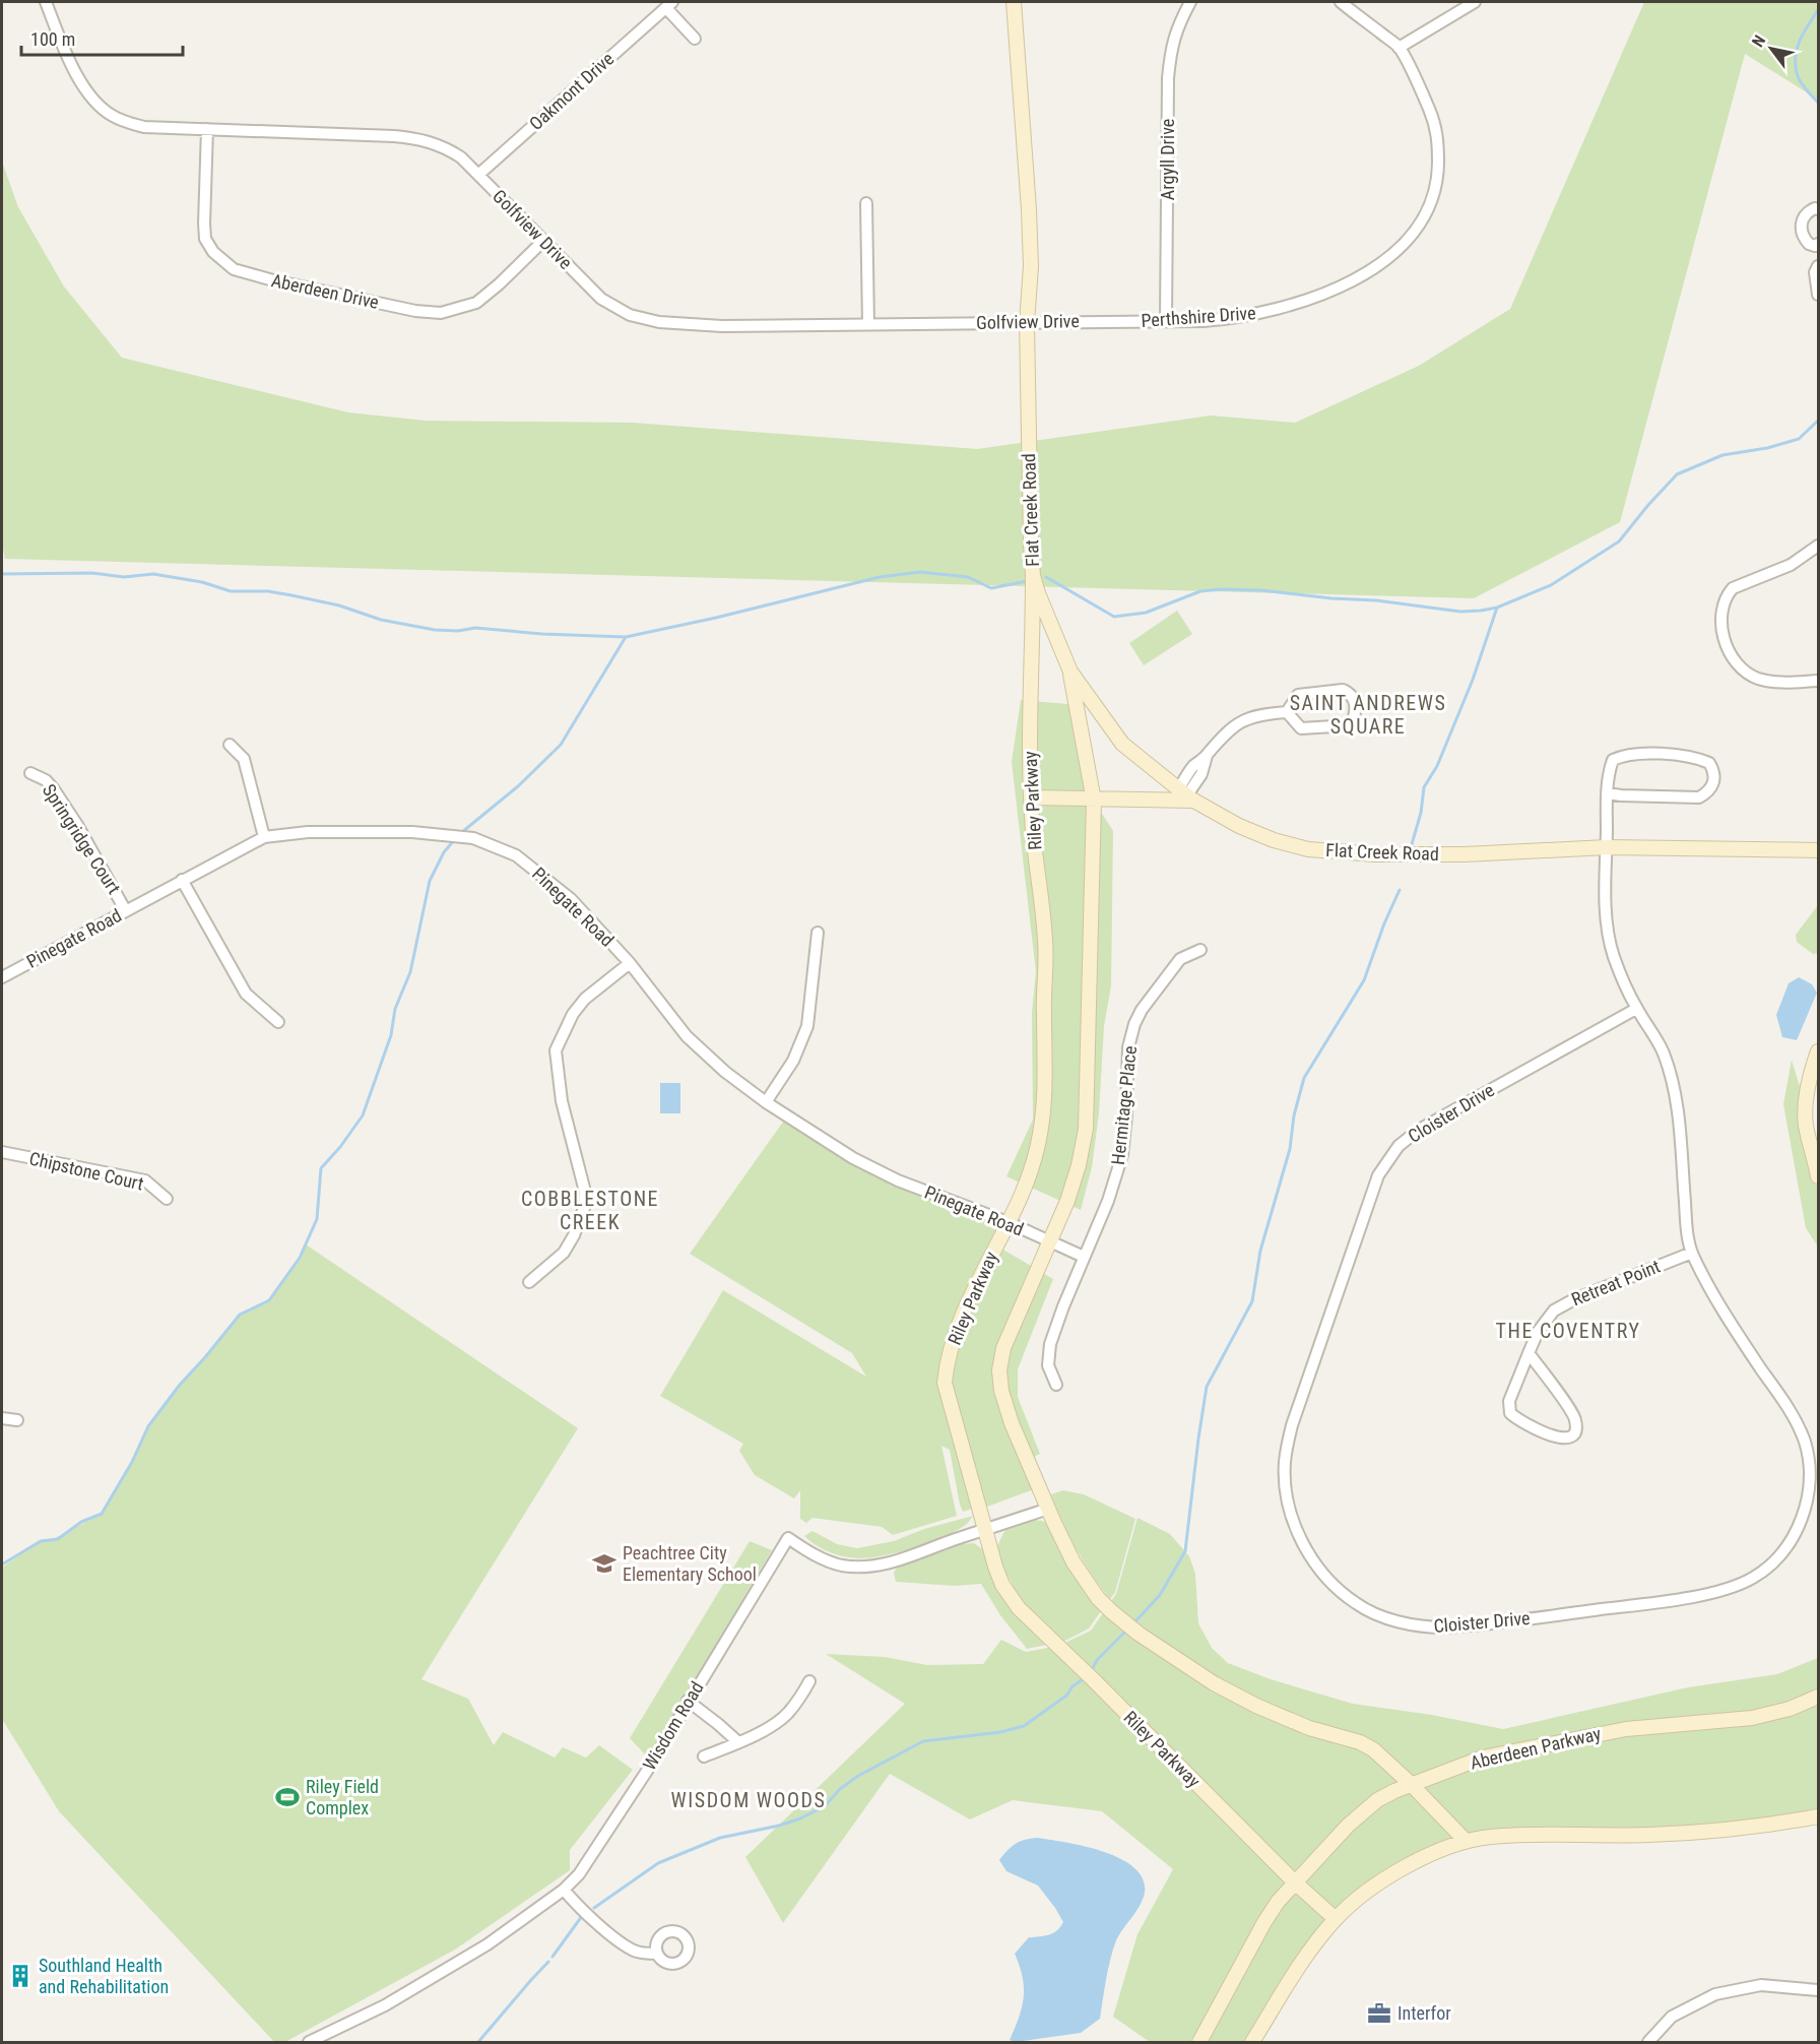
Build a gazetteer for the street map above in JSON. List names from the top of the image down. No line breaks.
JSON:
{"streets":{"street":["Oakmont Drive","Argyll Drive","Golfview Drive","Aberdeen Drive","Perthshire Drive","Flat Creek Road","Riley Parkway","Springridge Court","Pinegate Road","Hermitage Place","Cloister Drive","Chipstone Court","Retreat Point","Wisdom Road","Aberdeen Parkway"]},"crossings":[["Oakmont Drive","Golfview Drive"],["Argyll Drive","Perthshire Drive"],["Golfview Drive","Aberdeen Drive"],["Golfview Drive","Perthshire Drive"],["Golfview Drive","Flat Creek Road"],["Flat Creek Road","Riley Parkway"],["Flat Creek Road","Cloister Drive"],["Riley Parkway","Pinegate Road"],["Riley Parkway","Wisdom Road"],["Riley Parkway","Aberdeen Parkway"],["Springridge Court","Pinegate Road"],["Pinegate Road","Hermitage Place"],["Cloister Drive","Retreat Point"]],"districts":["SAINT ANDREWS SQUARE","COBBLESTONE CREEK","THE COVENTRY","WISDOM WOODS"],"places":{"school or university":["Peachtree City Elementary School"],"sports":["Riley Field Complex"],"building":["Southland Health and Rehabilitation"],"office":["Interfor"]},"scale_bar":"100 m","north":"top left"}
